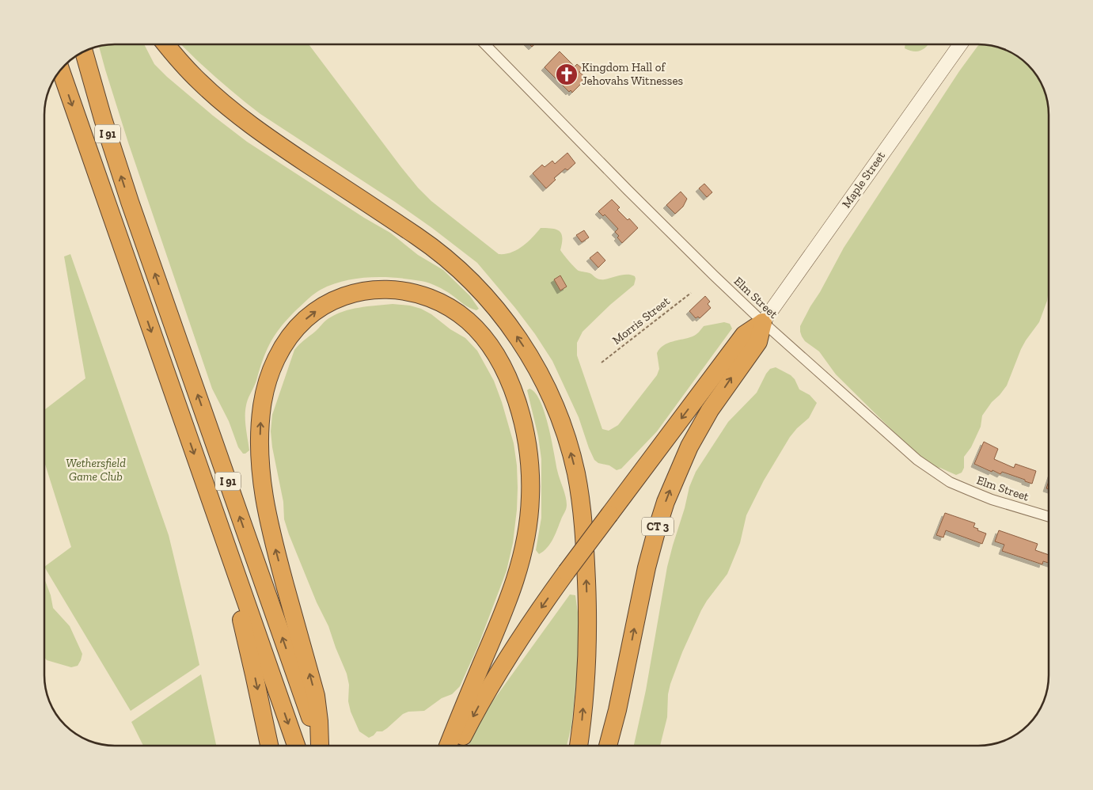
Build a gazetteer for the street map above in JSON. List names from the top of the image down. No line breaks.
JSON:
{"streets":{"highway":["I 91","CT 3"],"main road":["Maple Street"],"street":["Elm Street"],"path":["Morris Street"]},"crossings":[["Maple Street","Elm Street"],["Maple Street","CT 3"],["Elm Street","CT 3"]],"parks":["Wethersfield Game Club"],"places":{"church":["Kingdom Hall of Jehovahs Witnesses"]}}
